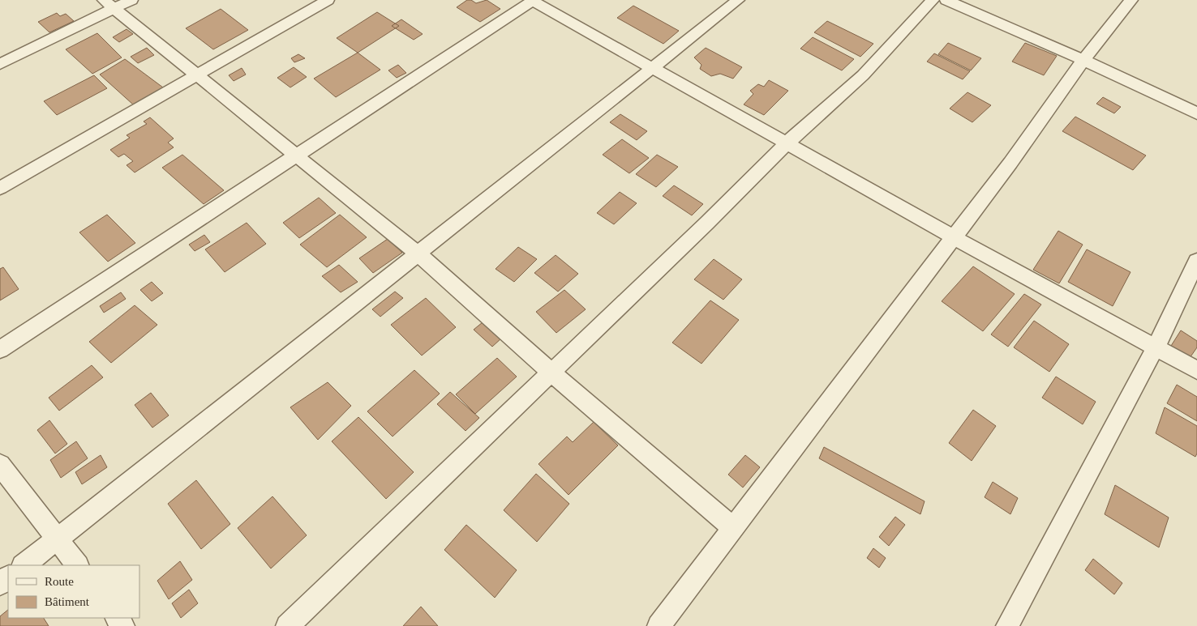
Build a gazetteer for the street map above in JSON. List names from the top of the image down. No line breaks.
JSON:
{"legend":["Route","Bâtiment"]}
